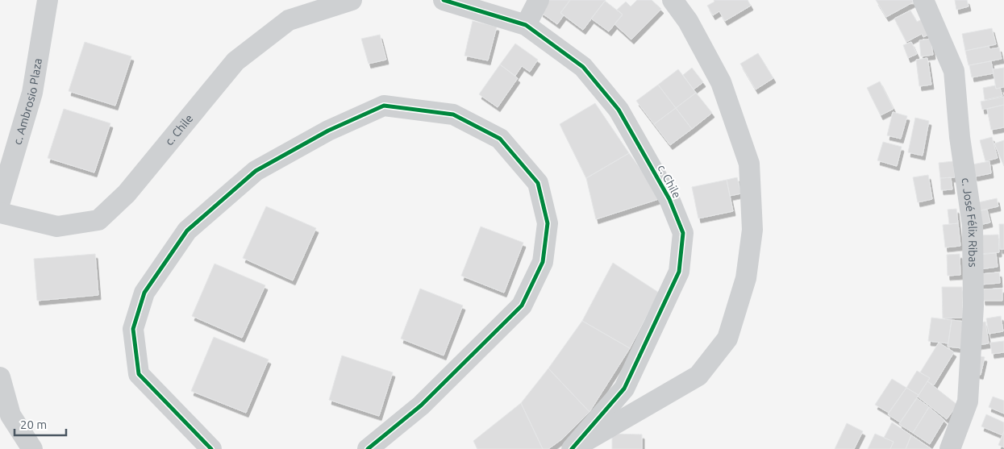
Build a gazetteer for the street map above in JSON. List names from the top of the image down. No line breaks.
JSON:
{"streets":{"street":["c. Ambrosio Plaza","c. Chile","c. José Félix Ribas"]},"scale_bar":"20 m"}
